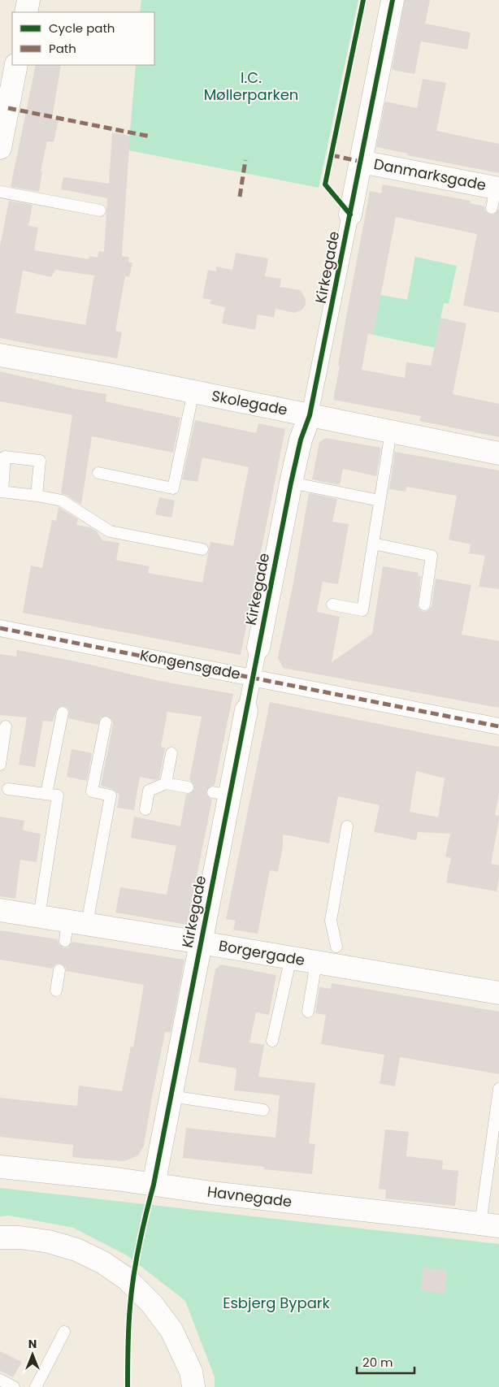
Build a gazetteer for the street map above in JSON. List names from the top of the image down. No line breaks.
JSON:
{"streets":{"street":["Danmarksgade","Kirkegade","Skolegade","Kongensgade","Borgergade","Havnegade"]},"crossings":[["Danmarksgade","Kirkegade"],["Kirkegade","Skolegade"],["Kirkegade","Kongensgade"],["Kirkegade","Borgergade"],["Kirkegade","Havnegade"]],"parks":["I.C. Møllerparken","Esbjerg Bypark"],"legend":["Cycle path","Path"],"scale_bar":"20 m","north":"top"}
